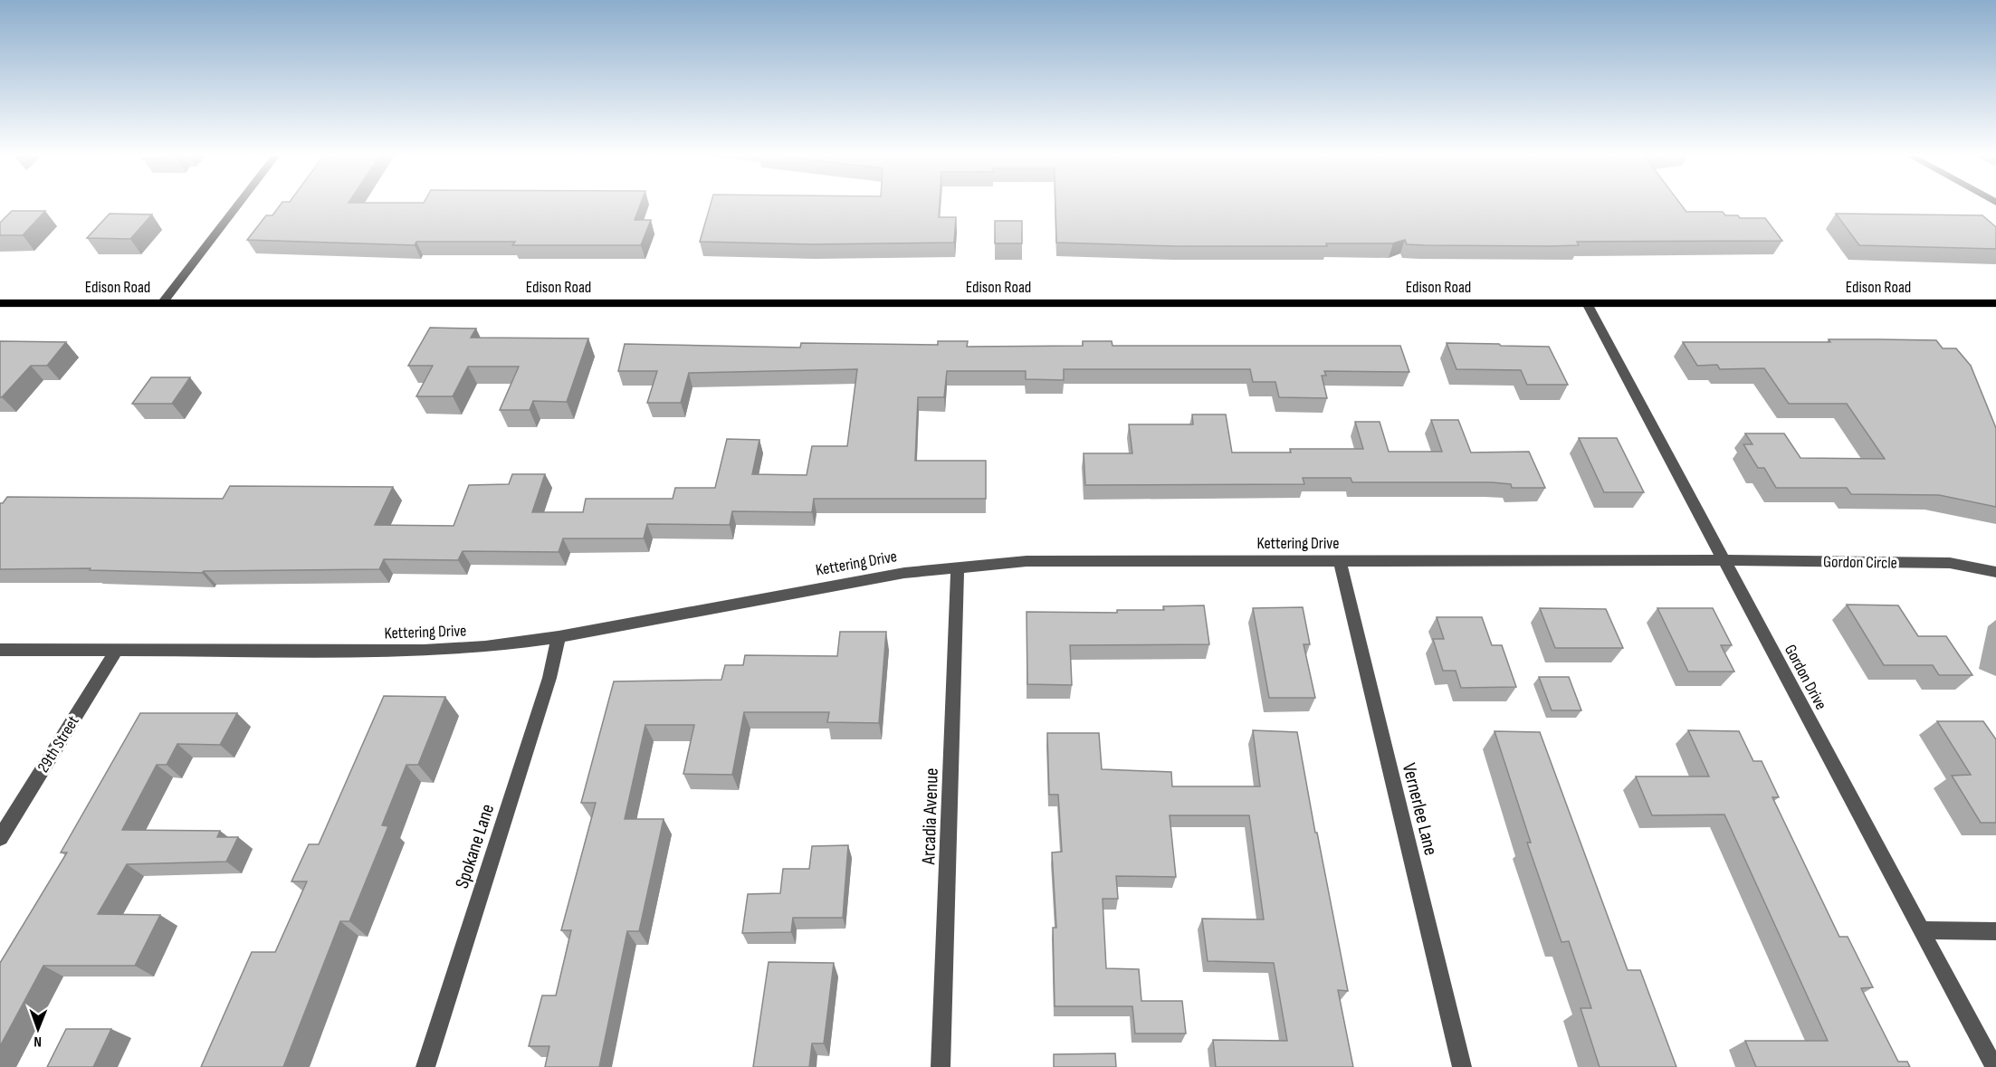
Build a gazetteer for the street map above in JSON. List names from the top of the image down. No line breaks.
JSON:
{"streets":{"main road":["Edison Road"],"street":["Kettering Drive","Gordon Circle","Gordon Drive","29th Street","Vernerlee Lane","Arcadia Avenue","Spokane Lane"]},"crossings":[["Edison Road","Gordon Drive"],["Kettering Drive","Gordon Circle"],["Kettering Drive","Gordon Drive"],["Kettering Drive","29th Street"],["Kettering Drive","Vernerlee Lane"],["Kettering Drive","Arcadia Avenue"],["Kettering Drive","Spokane Lane"],["Gordon Circle","Gordon Drive"]],"north":"bottom"}
